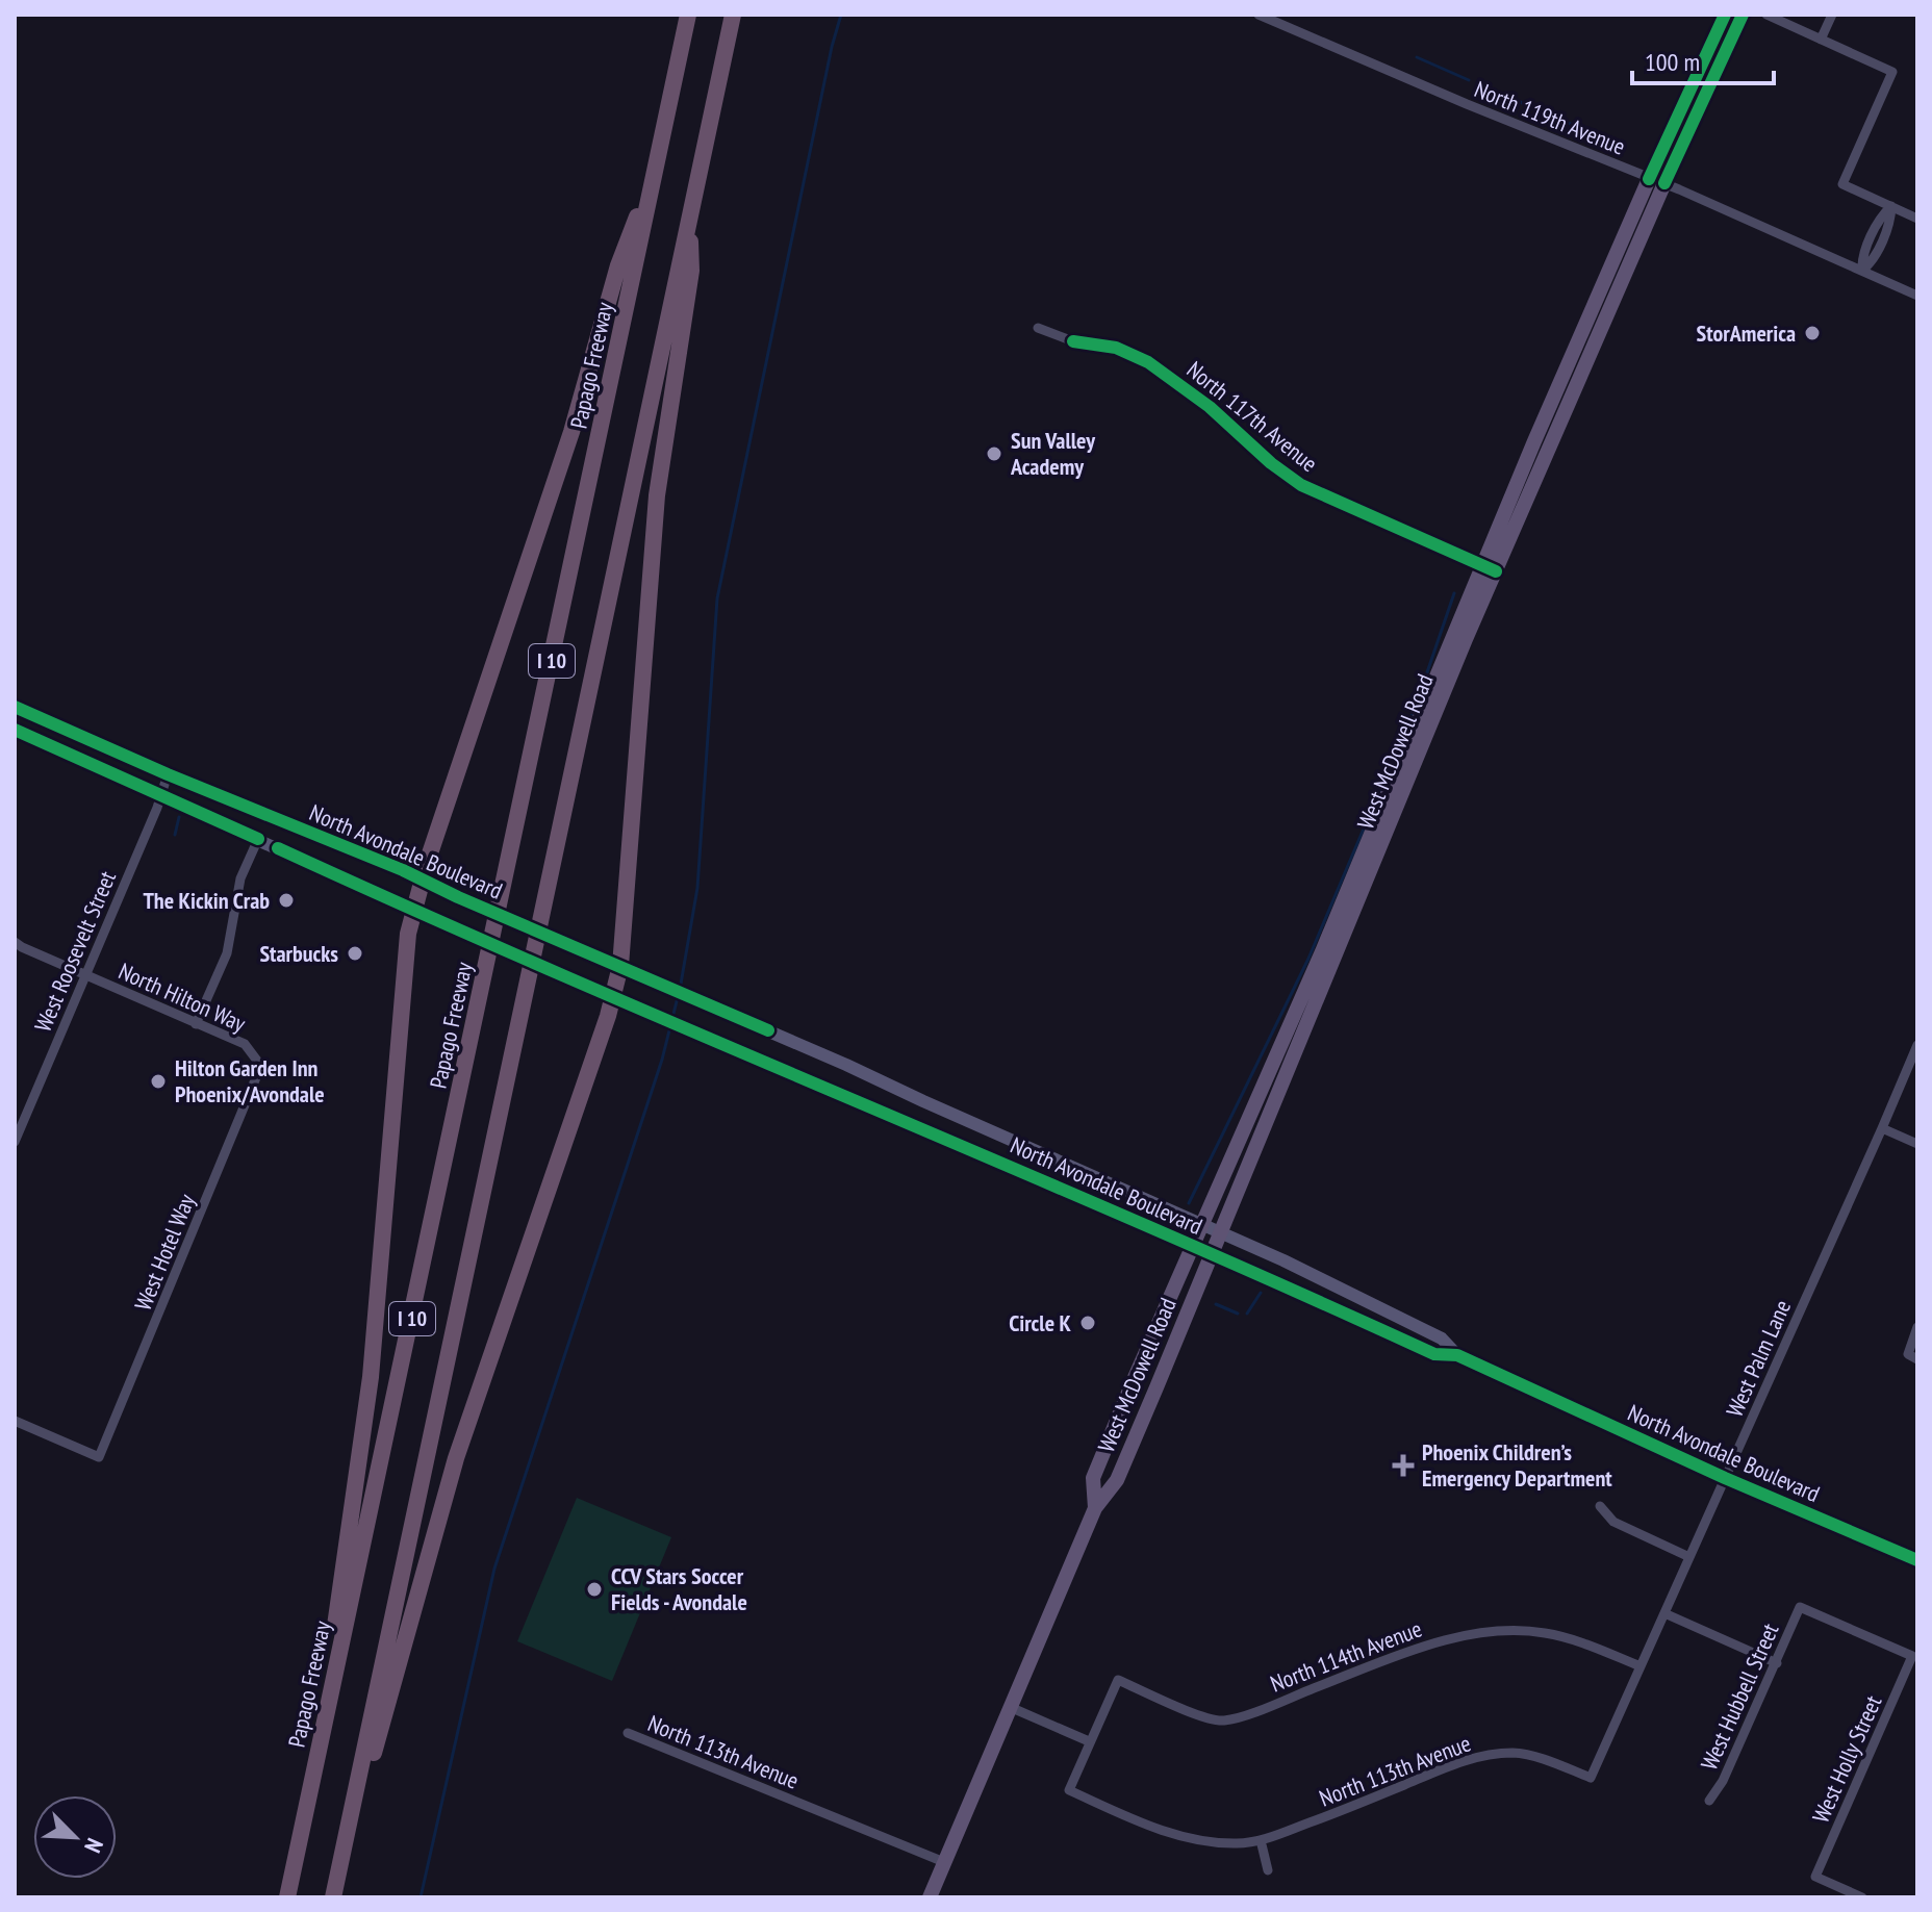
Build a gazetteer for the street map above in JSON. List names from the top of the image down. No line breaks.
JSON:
{"streets":{"highway":["Papago Freeway","I 10"],"main road":["West McDowell Road","North Avondale Boulevard"],"street":["North 119th Avenue","North 117th Avenue","West Roosevelt Street","North Hilton Way","West Hotel Way","West Palm Lane","North 114th Avenue","West Hubbell Street","North 113th Avenue","West Holly Street"]},"crossings":[["North 119th Avenue","West McDowell Road"],["North 117th Avenue","West McDowell Road"],["West McDowell Road","North Avondale Boulevard"],["West McDowell Road","North 113th Avenue"],["North Avondale Boulevard","West Roosevelt Street"],["North Avondale Boulevard","West Palm Lane"],["West Roosevelt Street","North Hilton Way"],["North Hilton Way","West Hotel Way"],["West Palm Lane","North 114th Avenue"],["West Palm Lane","North 113th Avenue"],["North 114th Avenue","North 113th Avenue"],["West Hubbell Street","West Holly Street"]],"places":{"other":["StorAmerica","Sun Valley Academy","The Kickin Crab","Starbucks","Hilton Garden Inn Phoenix/Avondale","Circle K","CCV Stars Soccer Fields - Avondale"],"health":["Phoenix Children’s Emergency Department"]},"scale_bar":"100 m","north":"bottom right"}
